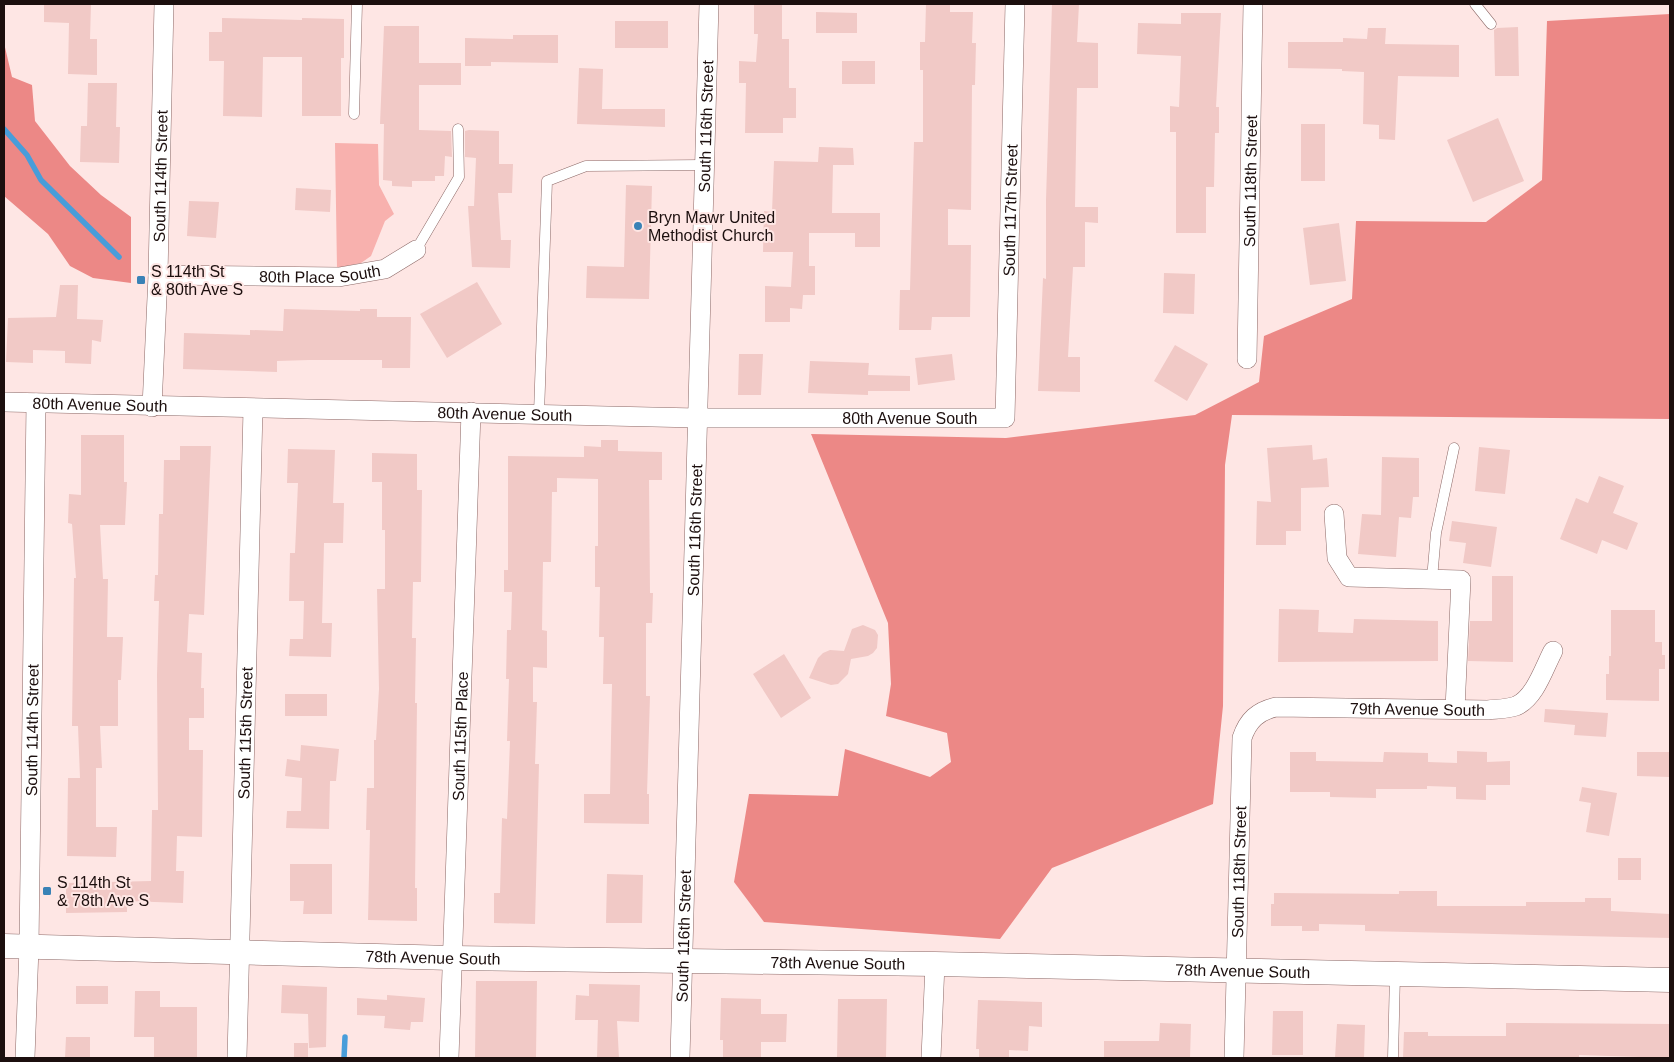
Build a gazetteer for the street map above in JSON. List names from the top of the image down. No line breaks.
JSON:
{"streets":{"street":["South 116th Street","South 114th Street","South 118th Street","South 117th Street","80th Place South","80th Avenue South","79th Avenue South","South 115th Street","South 115th Place","78th Avenue South"]},"crossings":[["South 116th Street","80th Avenue South"],["South 116th Street","78th Avenue South"],["South 114th Street","80th Place South"],["South 114th Street","80th Avenue South"],["South 114th Street","78th Avenue South"],["South 118th Street","79th Avenue South"],["South 118th Street","78th Avenue South"],["South 117th Street","80th Avenue South"],["80th Avenue South","South 115th Street"],["80th Avenue South","South 115th Place"],["South 115th Street","78th Avenue South"],["South 115th Place","78th Avenue South"]],"places":{"other":["Bryn Mawr United Methodist Church"],"transit":["S 114th St & 80th Ave S","S 114th St & 78th Ave S"]}}
